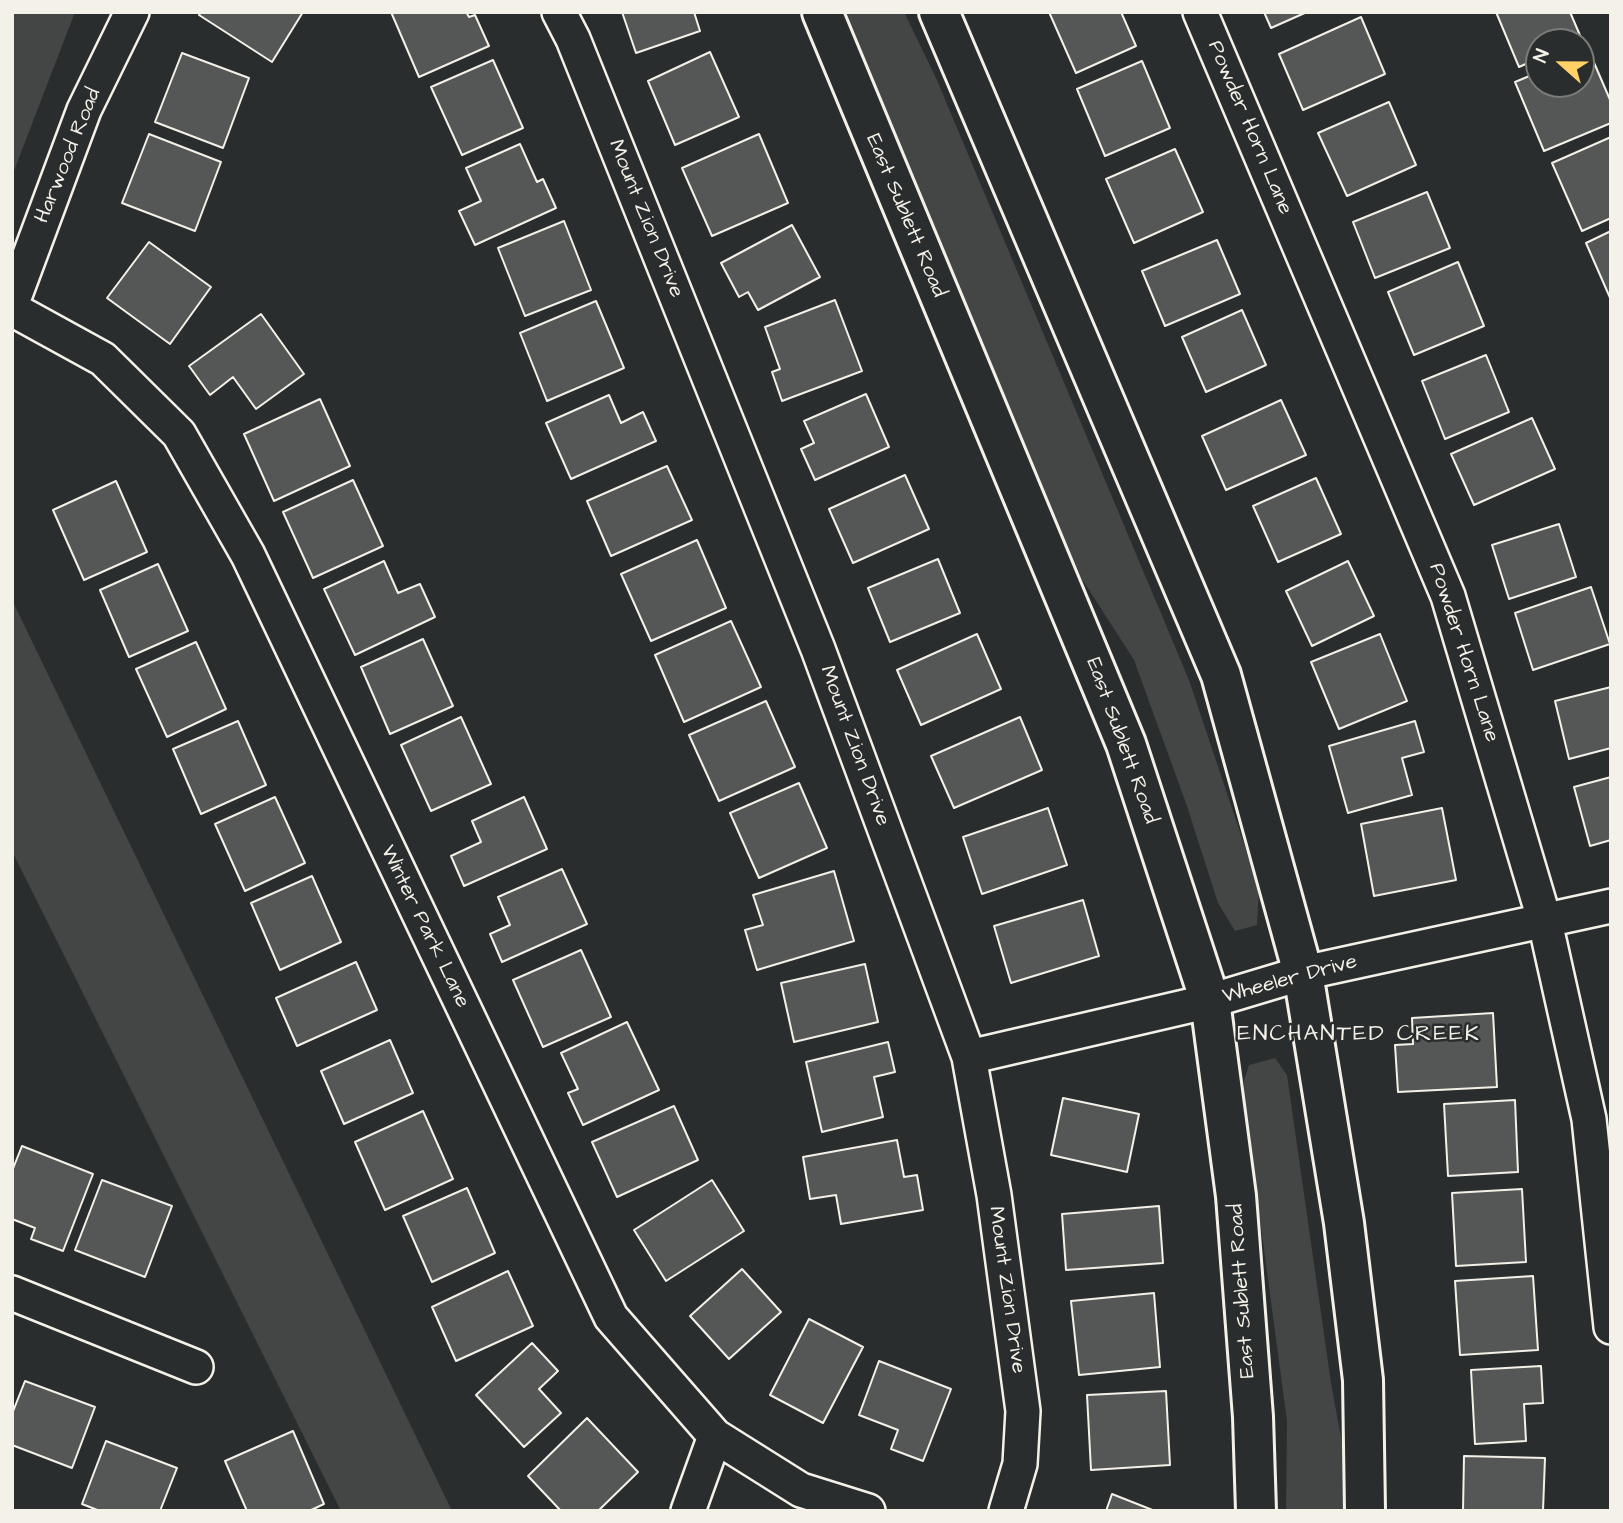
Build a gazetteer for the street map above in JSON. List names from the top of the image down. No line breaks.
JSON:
{"streets":{"main road":["East Sublett Road"],"street":["Powder Horn Lane","Harwood Road","Mount Zion Drive","Winter Park Lane","Wheeler Drive"]},"crossings":[["Powder Horn Lane","Wheeler Drive"],["Harwood Road","Winter Park Lane"],["East Sublett Road","Wheeler Drive"],["Mount Zion Drive","Wheeler Drive"]],"districts":["ENCHANTED CREEK"],"north":"left"}
